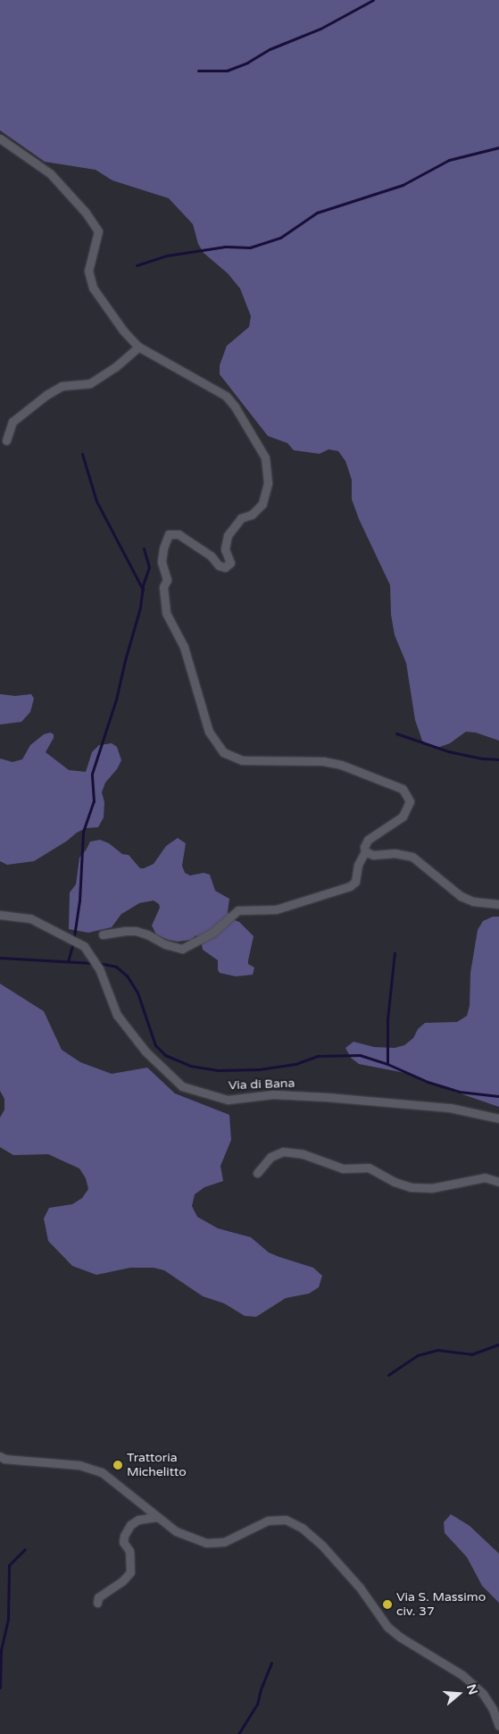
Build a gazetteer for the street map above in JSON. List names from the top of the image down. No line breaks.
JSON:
{"streets":{"street":["Via di Bana"]},"places":["Trattoria Michelitto","Via S. Massimo civ. 37"],"north":"right"}
